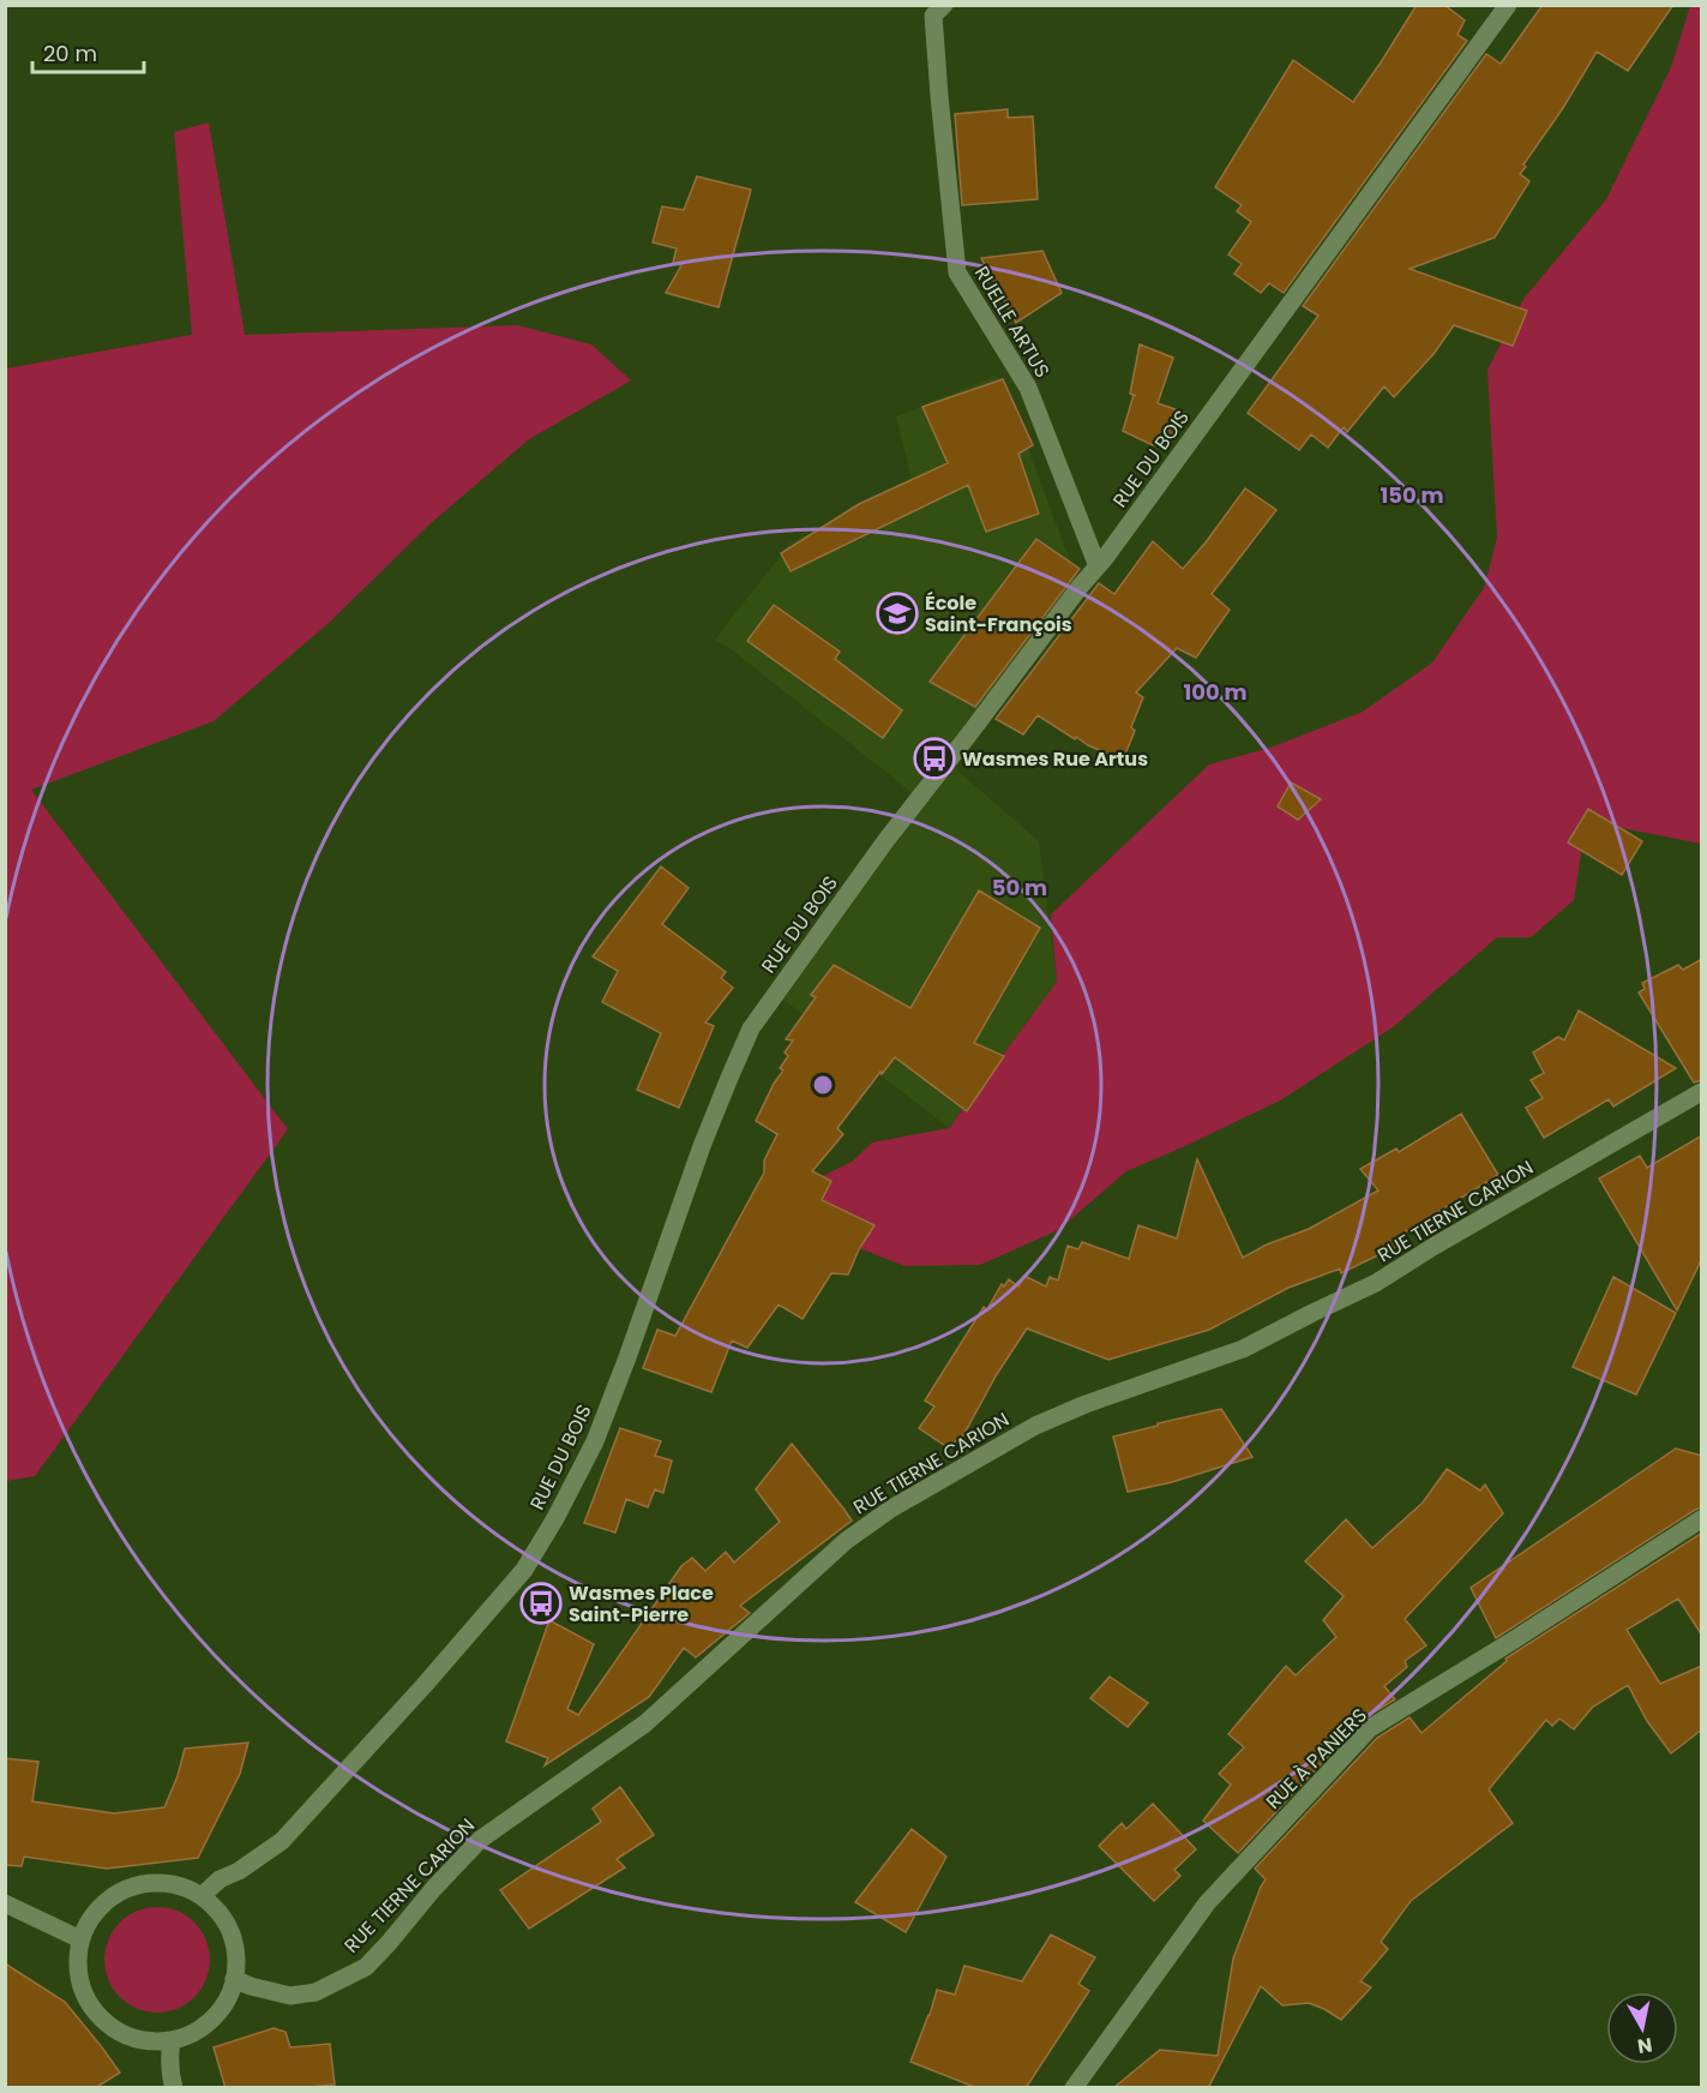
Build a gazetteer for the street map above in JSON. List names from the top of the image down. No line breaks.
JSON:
{"streets":{"street":["RUELLE ARTUS","RUE DU BOIS","RUE TIERNE CARION","RUE À PANIERS"]},"crossings":[["RUELLE ARTUS","RUE DU BOIS"],["RUE DU BOIS","RUE TIERNE CARION"]],"places":{"school or university":["École Saint-François"],"bus stop":["Wasmes Rue Artus","Wasmes Place Saint-Pierre"]},"scale_bar":"20 m","north":"bottom","rings":["150 m","100 m","50 m"]}
